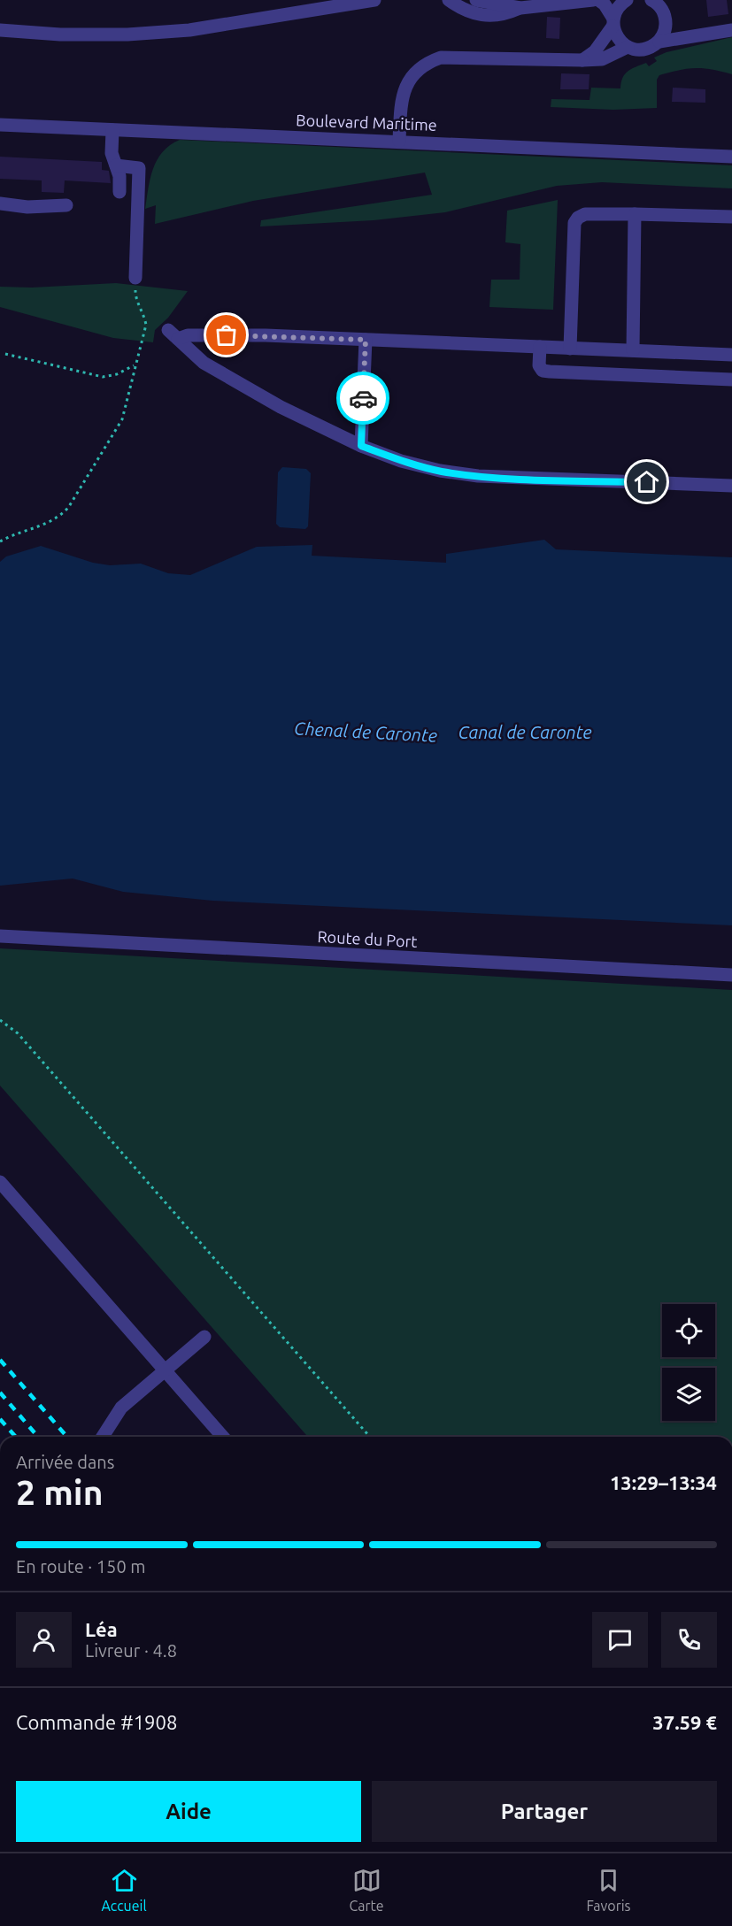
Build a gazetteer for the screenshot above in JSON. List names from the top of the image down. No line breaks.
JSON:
{"streets":{"street":["Boulevard Maritime","Route du Port"]},"water":["Chenal de Caronte","Canal de Caronte"],"page":{"heading":["2 min","Arrivée dans","13:29–13:34"],"panel":["Léa","Livreur · 4.8","Commande #1908","37.59 €"],"bar":"En route · 150 m","buttons":["Aide","Partager"],"tabs":["Accueil","Carte","Favoris"]}}
